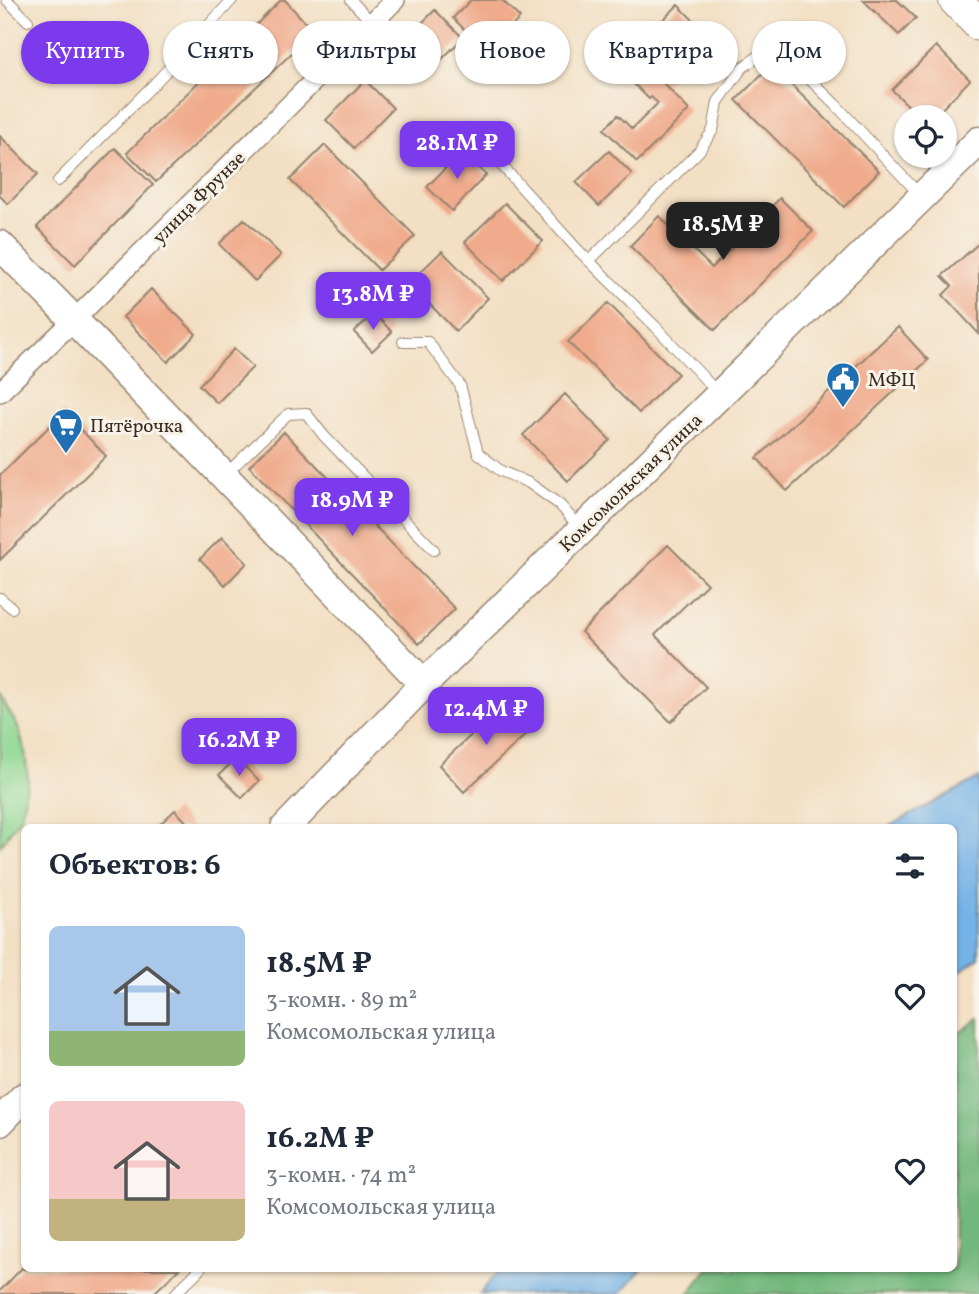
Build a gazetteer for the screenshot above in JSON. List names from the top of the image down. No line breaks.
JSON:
{"streets":{"main road":["Комсомольская улица"],"street":["улица Фрунзе"]},"places":{"public building":["МФЦ"],"supermarket":["Пятёрочка"]},"page":{"chip":["Купить","Снять","Фильтры","Новое","Квартира","Дом"],"price":["28.1M ₽","18.5M ₽","13.8M ₽","18.9M ₽","12.4M ₽","16.2M ₽"],"heading":"Объектов: 6","list":[{"name":"18.5M ₽","note":"3-комн. · 89 m² · Комсомольская улица"},{"name":"16.2M ₽","note":"3-комн. · 74 m² · Комсомольская улица"}]}}
